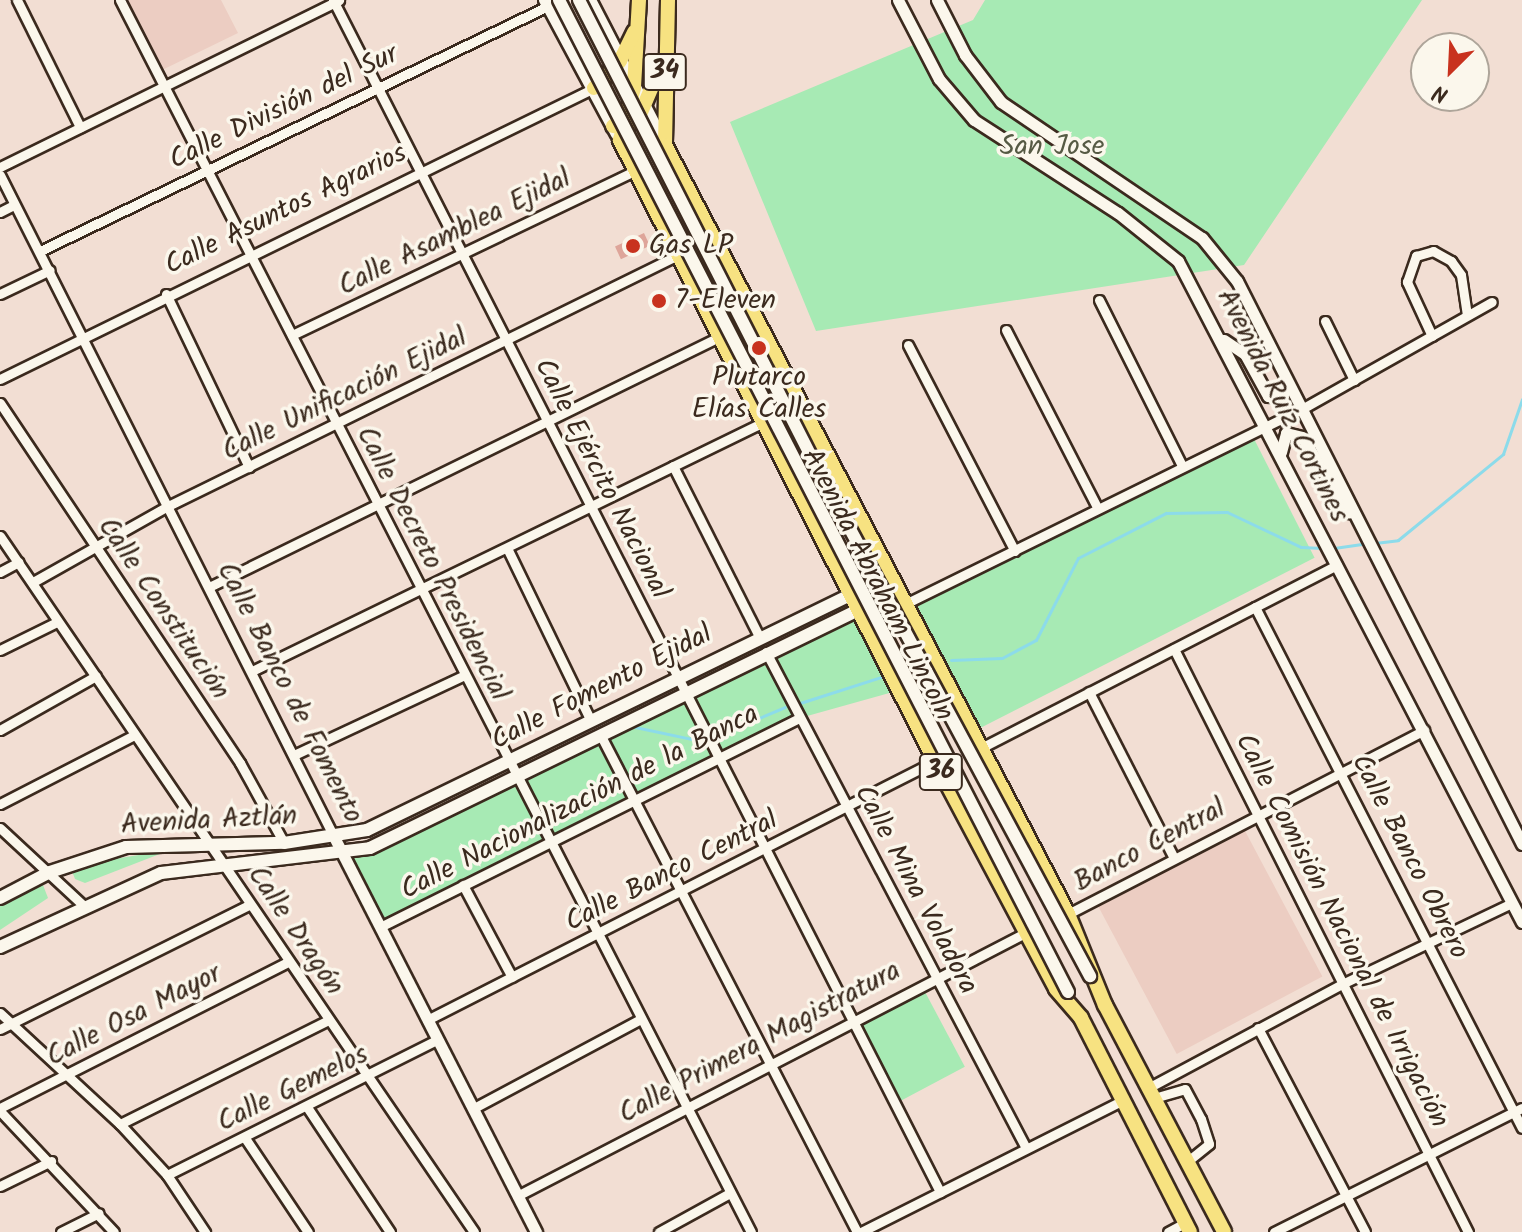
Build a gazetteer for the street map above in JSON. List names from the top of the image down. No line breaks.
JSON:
{"streets":{"main road":["34","Avenida Abraham Lincoln","Calle Fomento Ejidal","36","Avenida Aztlán"],"street":["Calle División del Sur","Calle Asuntos Agrarios","Calle Asamblea Ejidal","Calle Unificación Ejidal","Avenida Ruíz Cortines","Calle Ejército Nacional","Calle Decreto Presidencial","Calle Constitución","Calle Banco de Fomento","Calle Nacionalización de la Banca","Banco Central","Calle Banco Obrero","Calle Banco Central","Calle Mina Voladora","Calle Dragón","Calle Comisión Nacional de Irrigación","Calle Osa Mayor","Calle Primera Magistratura","Calle Gemelos"]},"crossings":[["34","Avenida Abraham Lincoln"],["Calle División del Sur","Calle Ejército Nacional"],["Calle División del Sur","Calle Decreto Presidencial"],["Calle División del Sur","Avenida Abraham Lincoln"],["Calle División del Sur","Calle Banco de Fomento"],["Calle División del Sur","36"],["Calle Asuntos Agrarios","Calle Ejército Nacional"],["Calle Asuntos Agrarios","Calle Decreto Presidencial"],["Calle Asuntos Agrarios","Avenida Abraham Lincoln"],["Calle Asuntos Agrarios","Calle Banco de Fomento"],["Calle Asamblea Ejidal","Calle Ejército Nacional"],["Calle Asamblea Ejidal","Calle Decreto Presidencial"],["Calle Asamblea Ejidal","Avenida Abraham Lincoln"],["Calle Unificación Ejidal","Calle Ejército Nacional"],["Calle Unificación Ejidal","Calle Decreto Presidencial"],["Calle Unificación Ejidal","Avenida Abraham Lincoln"],["Calle Unificación Ejidal","Calle Constitución"],["Calle Unificación Ejidal","Calle Banco de Fomento"],["Calle Unificación Ejidal","Calle Dragón"],["Avenida Ruíz Cortines","Banco Central"],["Calle Ejército Nacional","Calle Fomento Ejidal"],["Calle Ejército Nacional","Calle Nacionalización de la Banca"],["Calle Ejército Nacional","Calle Banco Central"],["Calle Ejército Nacional","Calle Primera Magistratura"],["Calle Decreto Presidencial","Calle Fomento Ejidal"],["Calle Decreto Presidencial","Calle Nacionalización de la Banca"],["Calle Decreto Presidencial","Calle Banco Central"],["Calle Decreto Presidencial","Calle Primera Magistratura"],["Avenida Abraham Lincoln","Calle Fomento Ejidal"],["Avenida Abraham Lincoln","36"],["Avenida Abraham Lincoln","Banco Central"],["Avenida Abraham Lincoln","Calle Banco Central"],["Avenida Abraham Lincoln","Calle Primera Magistratura"],["Calle Constitución","Avenida Aztlán"],["Calle Fomento Ejidal","Calle Banco de Fomento"],["Calle Fomento Ejidal","Avenida Aztlán"],["Calle Fomento Ejidal","Calle Mina Voladora"],["Calle Banco de Fomento","Calle Nacionalización de la Banca"],["Calle Banco de Fomento","Avenida Aztlán"],["Calle Banco de Fomento","Calle Banco Central"],["Calle Banco de Fomento","Calle Primera Magistratura"],["Calle Banco de Fomento","Calle Gemelos"],["Calle Nacionalización de la Banca","Calle Mina Voladora"],["Avenida Aztlán","Calle Dragón"],["Banco Central","Calle Banco Obrero"],["Banco Central","Calle Comisión Nacional de Irrigación"],["Calle Banco Central","Calle Mina Voladora"],["Calle Mina Voladora","Calle Primera Magistratura"],["Calle Dragón","Calle Osa Mayor"],["Calle Dragón","Calle Gemelos"]],"parks":["San Jose"],"places":["Gas LP","7-Eleven","Plutarco Elías Calles"],"north":"bottom left"}
